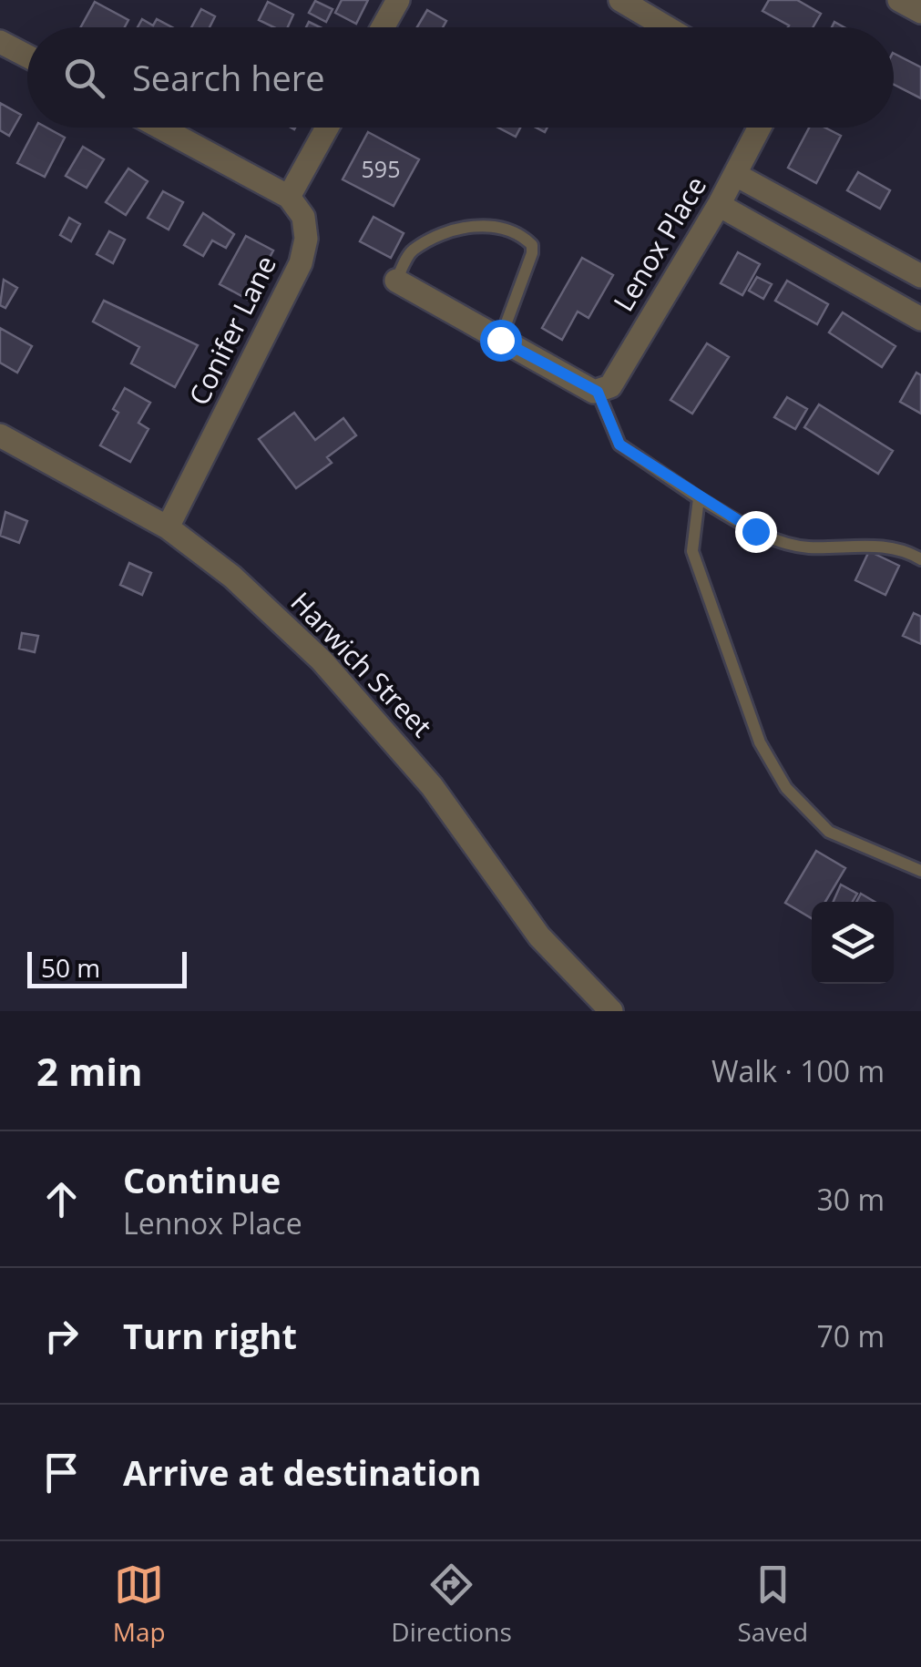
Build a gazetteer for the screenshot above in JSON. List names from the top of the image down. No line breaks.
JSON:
{"streets":{"street":["Lenox Place","Conifer Lane","Harwich Street"]},"crossings":[["Conifer Lane","Harwich Street"]],"house_numbers":["595"],"scale_bar":"50 m","page":{"search":"Search here","scale":"50 m","heading":["2 min","Walk · 100 m"],"list":[["Continue","Lennox Place","30 m"],["Turn right","70 m"],"Arrive at destination"],"nav":["Map","Directions","Saved"]}}
